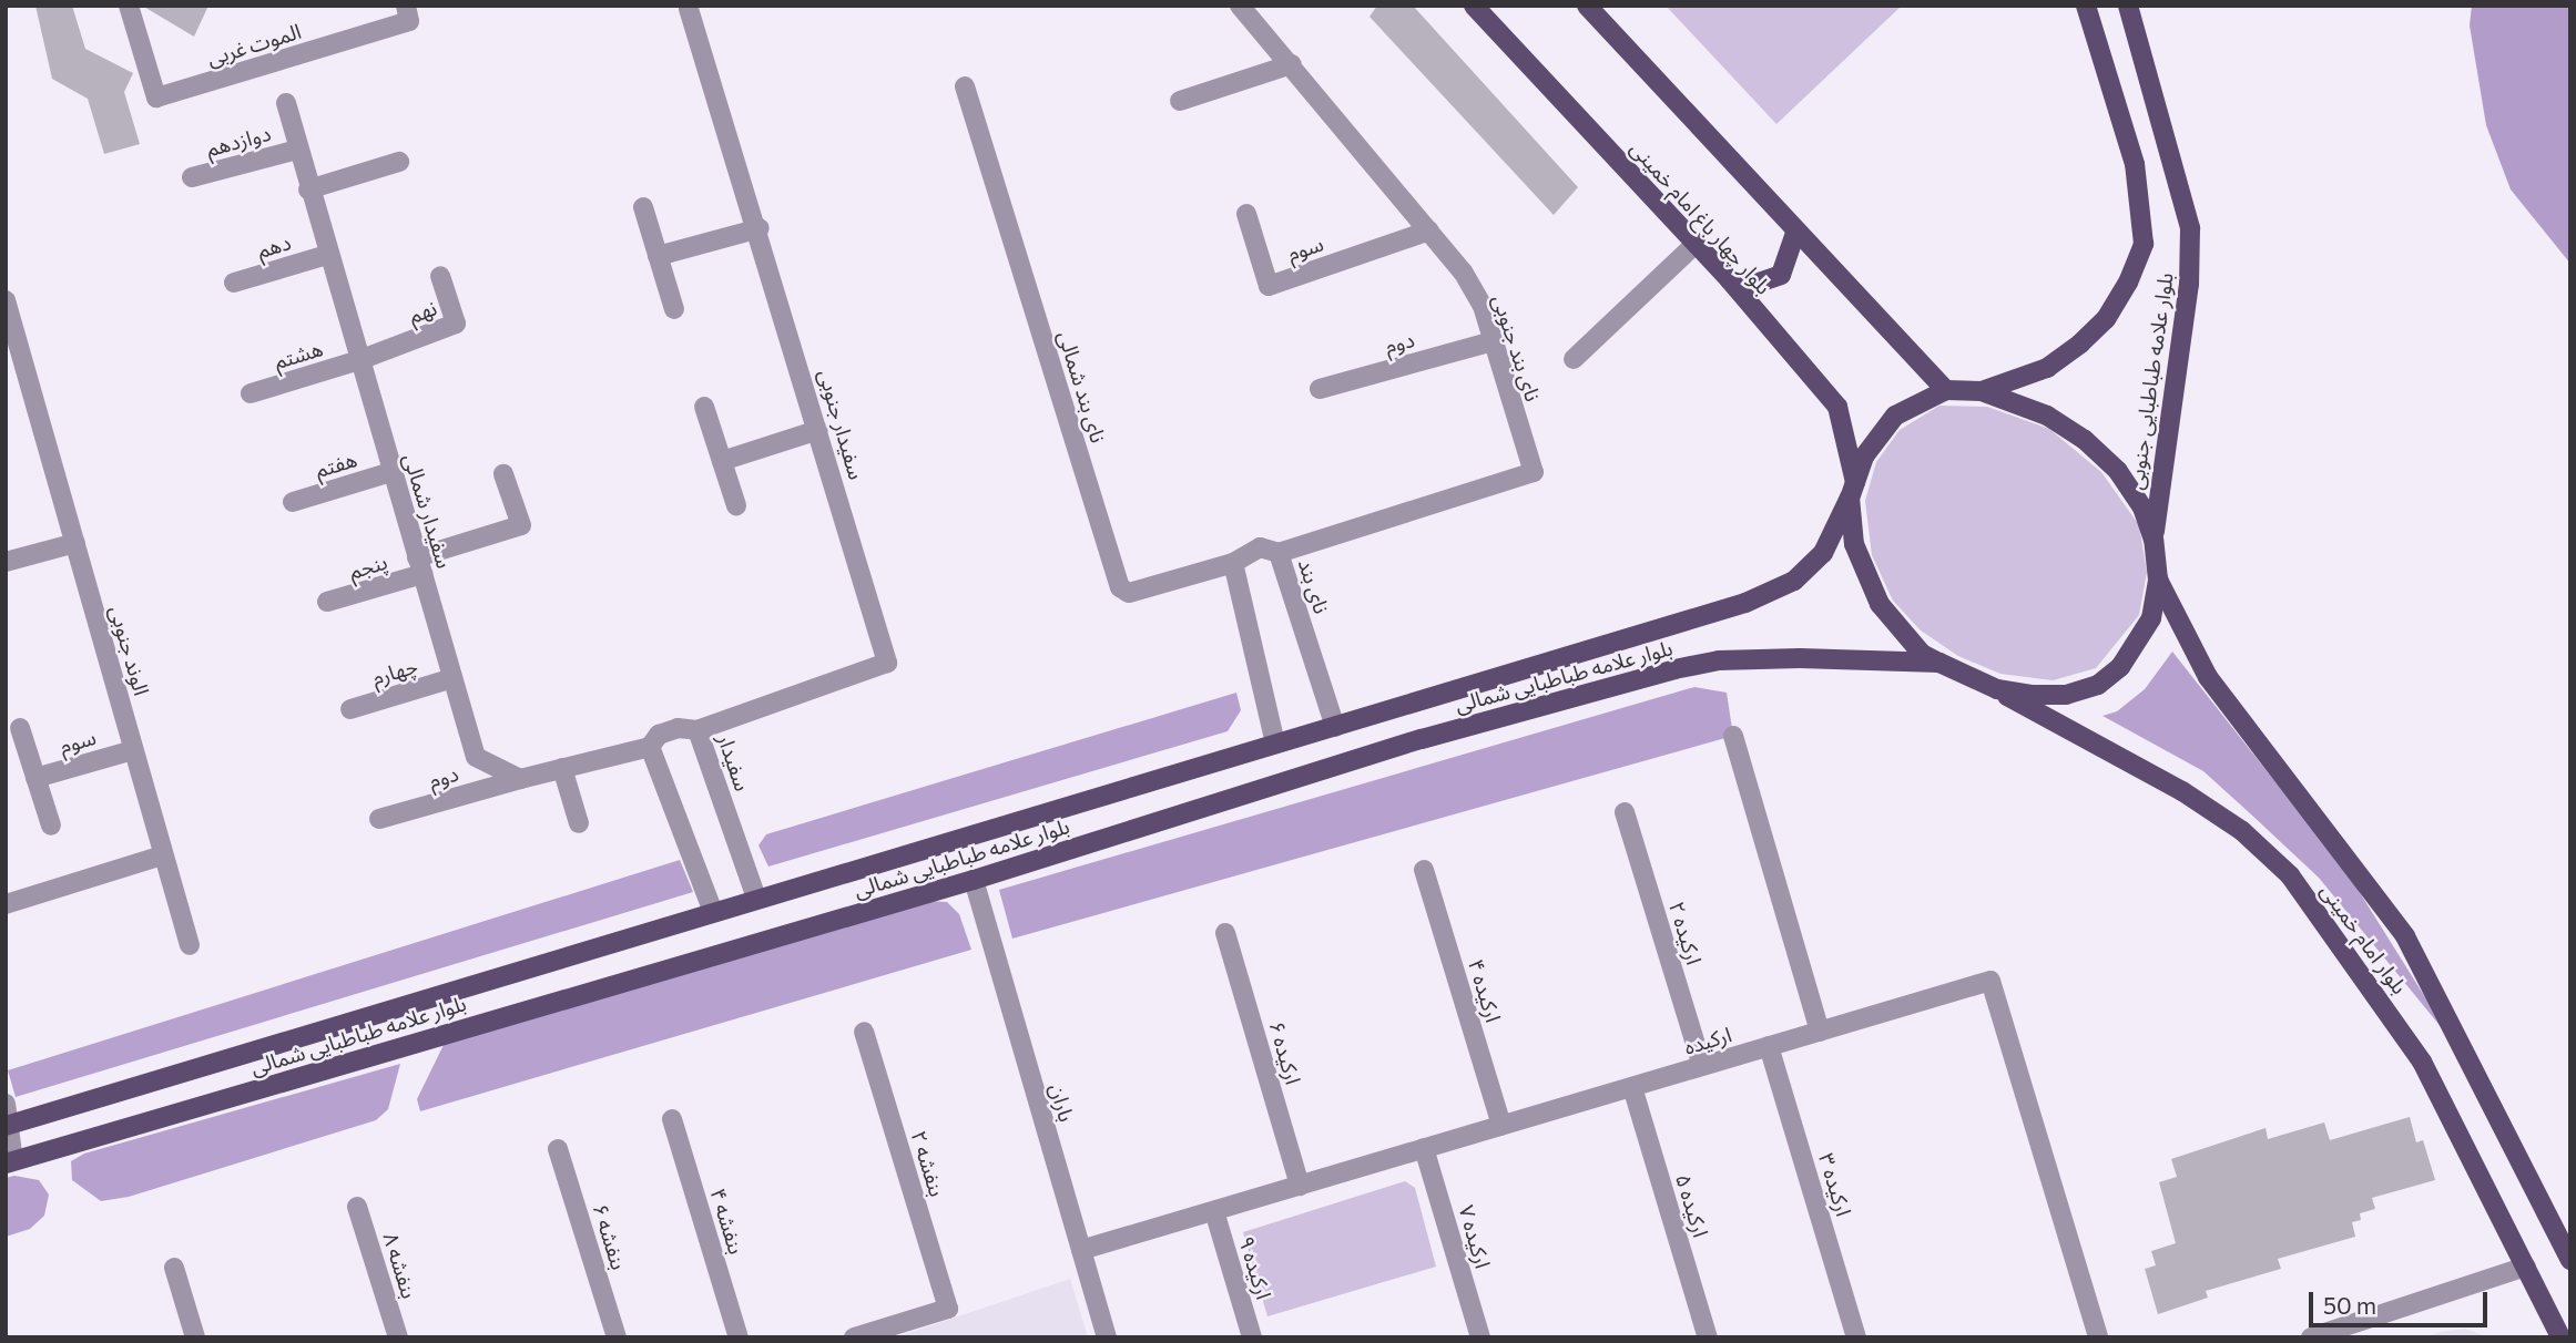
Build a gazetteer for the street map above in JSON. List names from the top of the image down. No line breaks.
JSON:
{"streets":{"main road":["بلوار چهار باغ امام خمینی","بلوار علامه طباطبایی جنوبی","بلوار علامه طباطبایی شمالی","بلوار امام خمینی"],"street":["الموت غربی","دوازدهم","دهم","سوم","نهم","دوم","نای بند جنوبی","هشتم","نای بند شمالی","سفیدار جنوبی","هفتم","سفیدار شمالی","پنجم","نای بند","الوند جنوبی","چهارم","سفیدار","ارکیده ۲","ارکیده ۴","ارکیده","ارکیده ۶","باران","بنفشه ۲","ارکیده ۳","ارکیده ۵","بنفشه ۴","بنفشه ۶","ارکیده ۷","بنفشه ۸","ارکیده ۹"]},"crossings":[["دوازدهم","سفیدار شمالی"],["بلوار چهار باغ امام خمینی","بلوار علامه طباطبایی شمالی"],["بلوار چهار باغ امام خمینی","بلوار امام خمینی"],["دهم","سفیدار شمالی"],["سوم","نای بند جنوبی"],["سوم","الوند جنوبی"],["نهم","هشتم"],["نهم","سفیدار شمالی"],["دوم","نای بند جنوبی"],["دوم","سفیدار شمالی"],["نای بند جنوبی","نای بند"],["هشتم","سفیدار شمالی"],["نای بند شمالی","نای بند"],["سفیدار جنوبی","سفیدار"],["هفتم","سفیدار شمالی"],["سفیدار شمالی","پنجم"],["سفیدار شمالی","چهارم"],["نای بند","بلوار علامه طباطبایی شمالی"],["بلوار علامه طباطبایی شمالی","سفیدار"],["بلوار علامه طباطبایی شمالی","بلوار امام خمینی"],["بلوار علامه طباطبایی شمالی","باران"],["ارکیده ۲","ارکیده"],["ارکیده ۴","ارکیده"],["ارکیده","ارکیده ۶"],["ارکیده","باران"],["ارکیده","ارکیده ۳"],["ارکیده","ارکیده ۵"],["ارکیده","ارکیده ۷"],["ارکیده","ارکیده ۹"]],"scale_bar":"50 m"}
